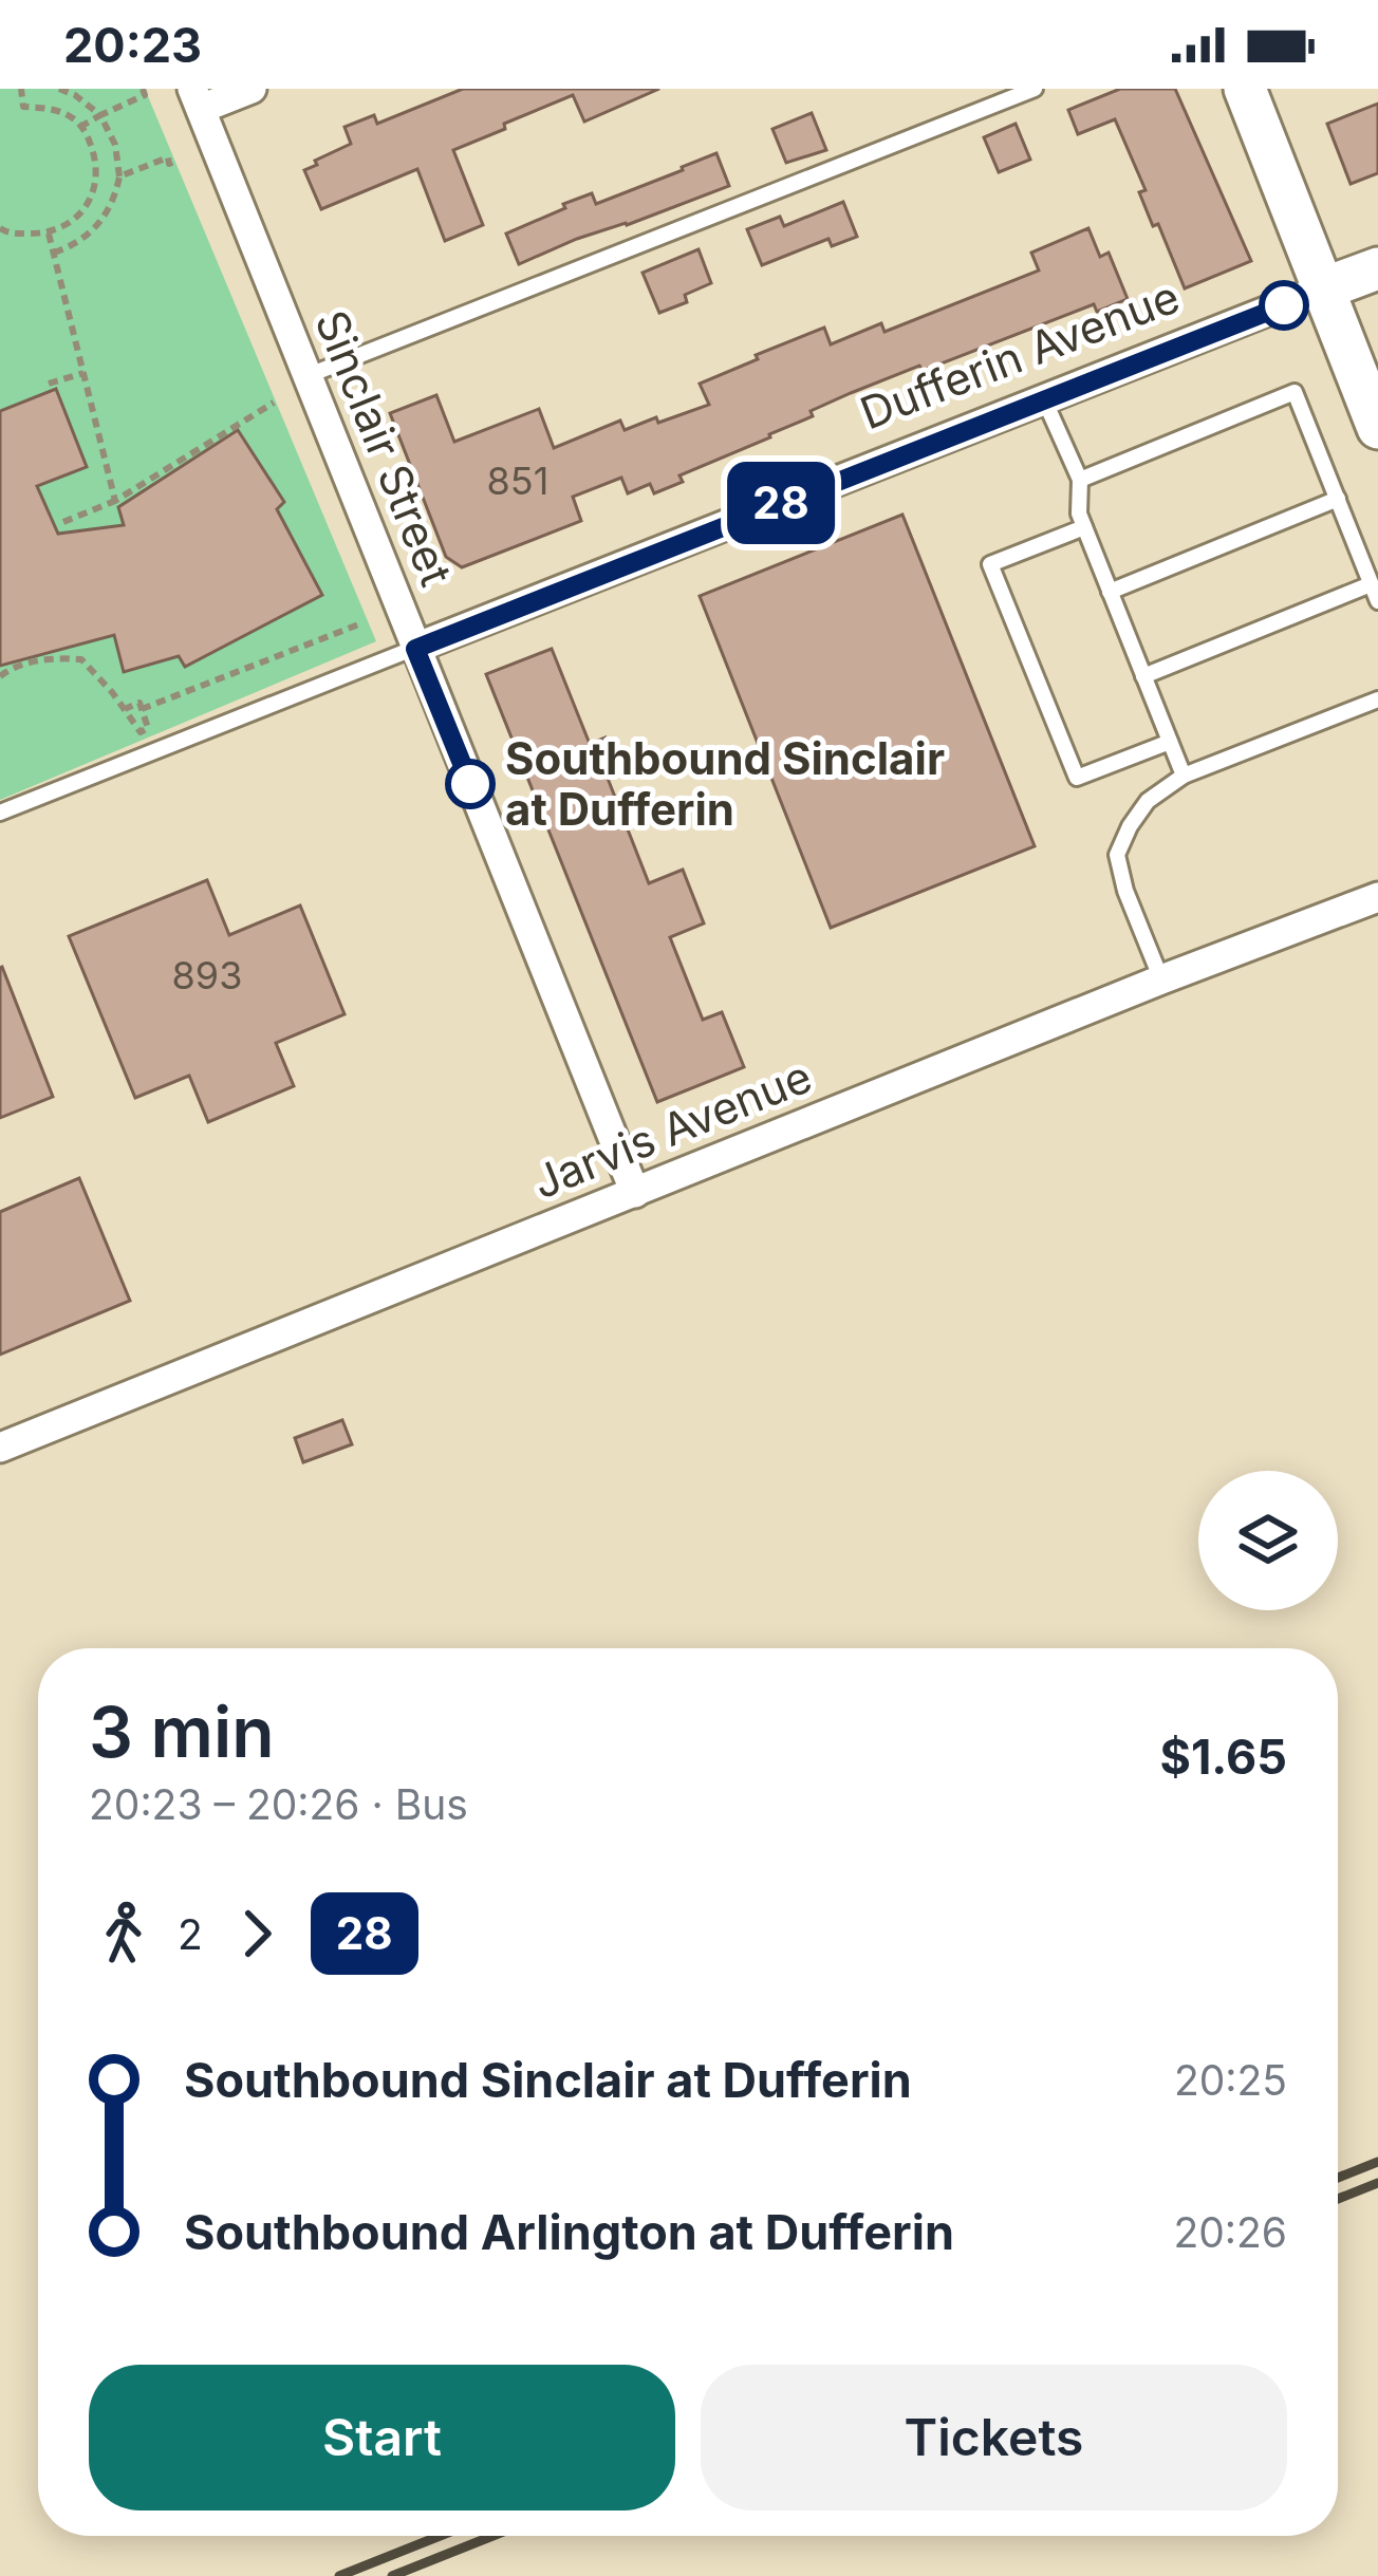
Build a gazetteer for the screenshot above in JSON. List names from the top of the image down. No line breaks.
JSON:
{"streets":{"main road":["Dufferin Avenue"],"street":["Sinclair Street","Jarvis Avenue"]},"crossings":[["Dufferin Avenue","Sinclair Street"],["Sinclair Street","Jarvis Avenue"]],"places":["Southbound Sinclair at Dufferin"],"lines":["bus line 28"],"house_numbers":["851","893"],"page":{"status":"20:23","on_map":"28","heading":["3 min","20:23 – 20:26 · Bus","$1.65"],"legs":["2","28"],"list":[{"name":"Southbound Sinclair at Dufferin","value":"20:25"},{"name":"Southbound Arlington at Dufferin","value":"20:26"}],"buttons":["Start","Tickets"]}}
